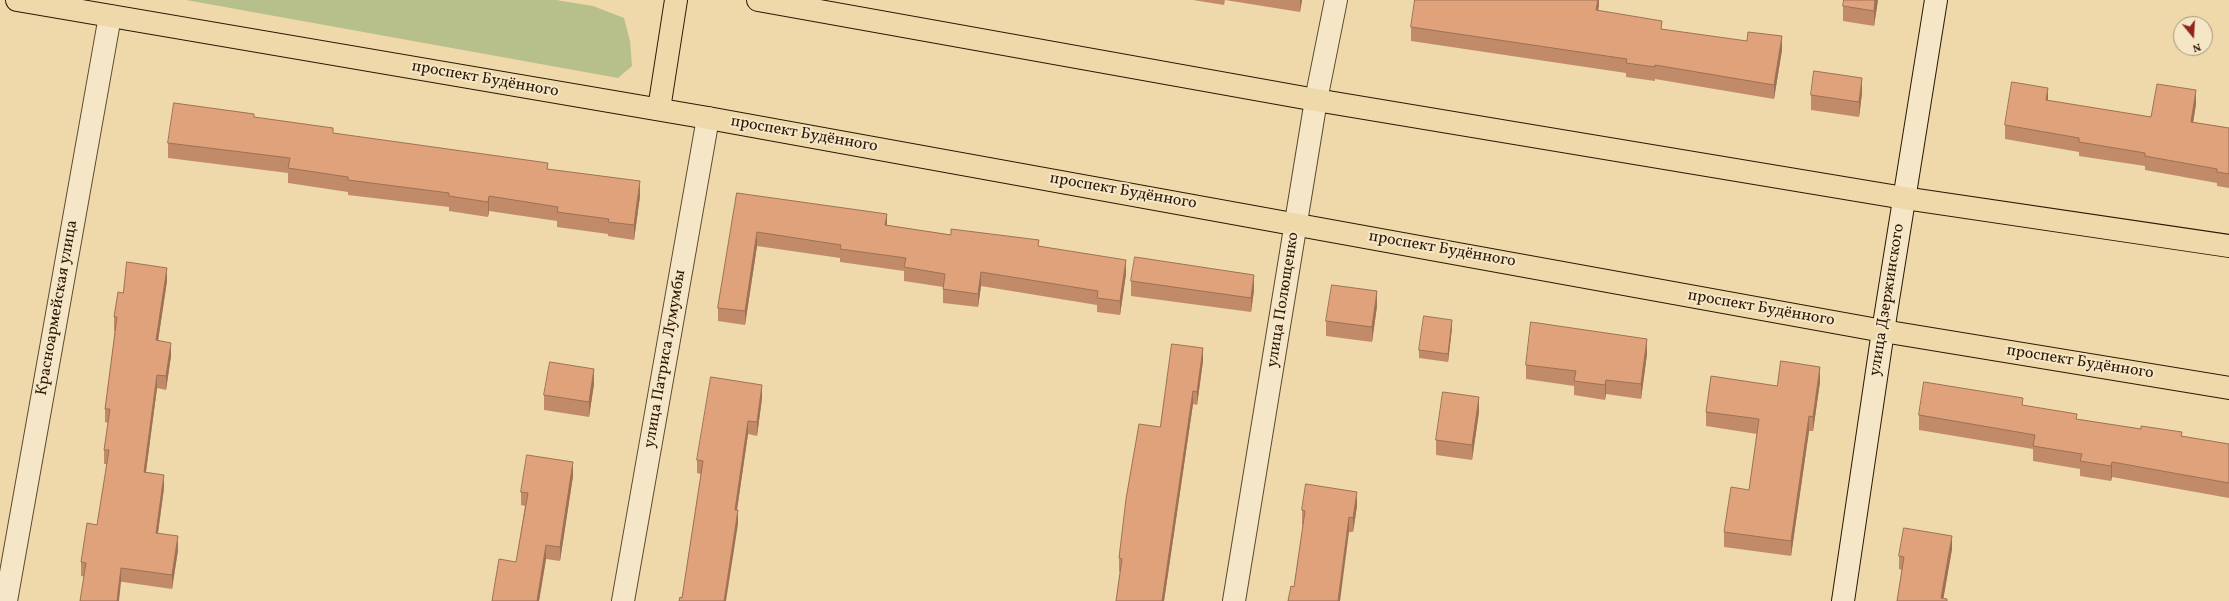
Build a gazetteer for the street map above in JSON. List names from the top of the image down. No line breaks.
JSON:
{"streets":{"main road":["проспект Будённого"],"street":["улица Полющенко","улица Дзержинского","Красноармейская улица","улица Патриса Лумумбы"]},"crossings":[["проспект Будённого","улица Полющенко"],["проспект Будённого","улица Дзержинского"],["проспект Будённого","Красноармейская улица"],["проспект Будённого","улица Патриса Лумумбы"]],"north":"bottom"}
